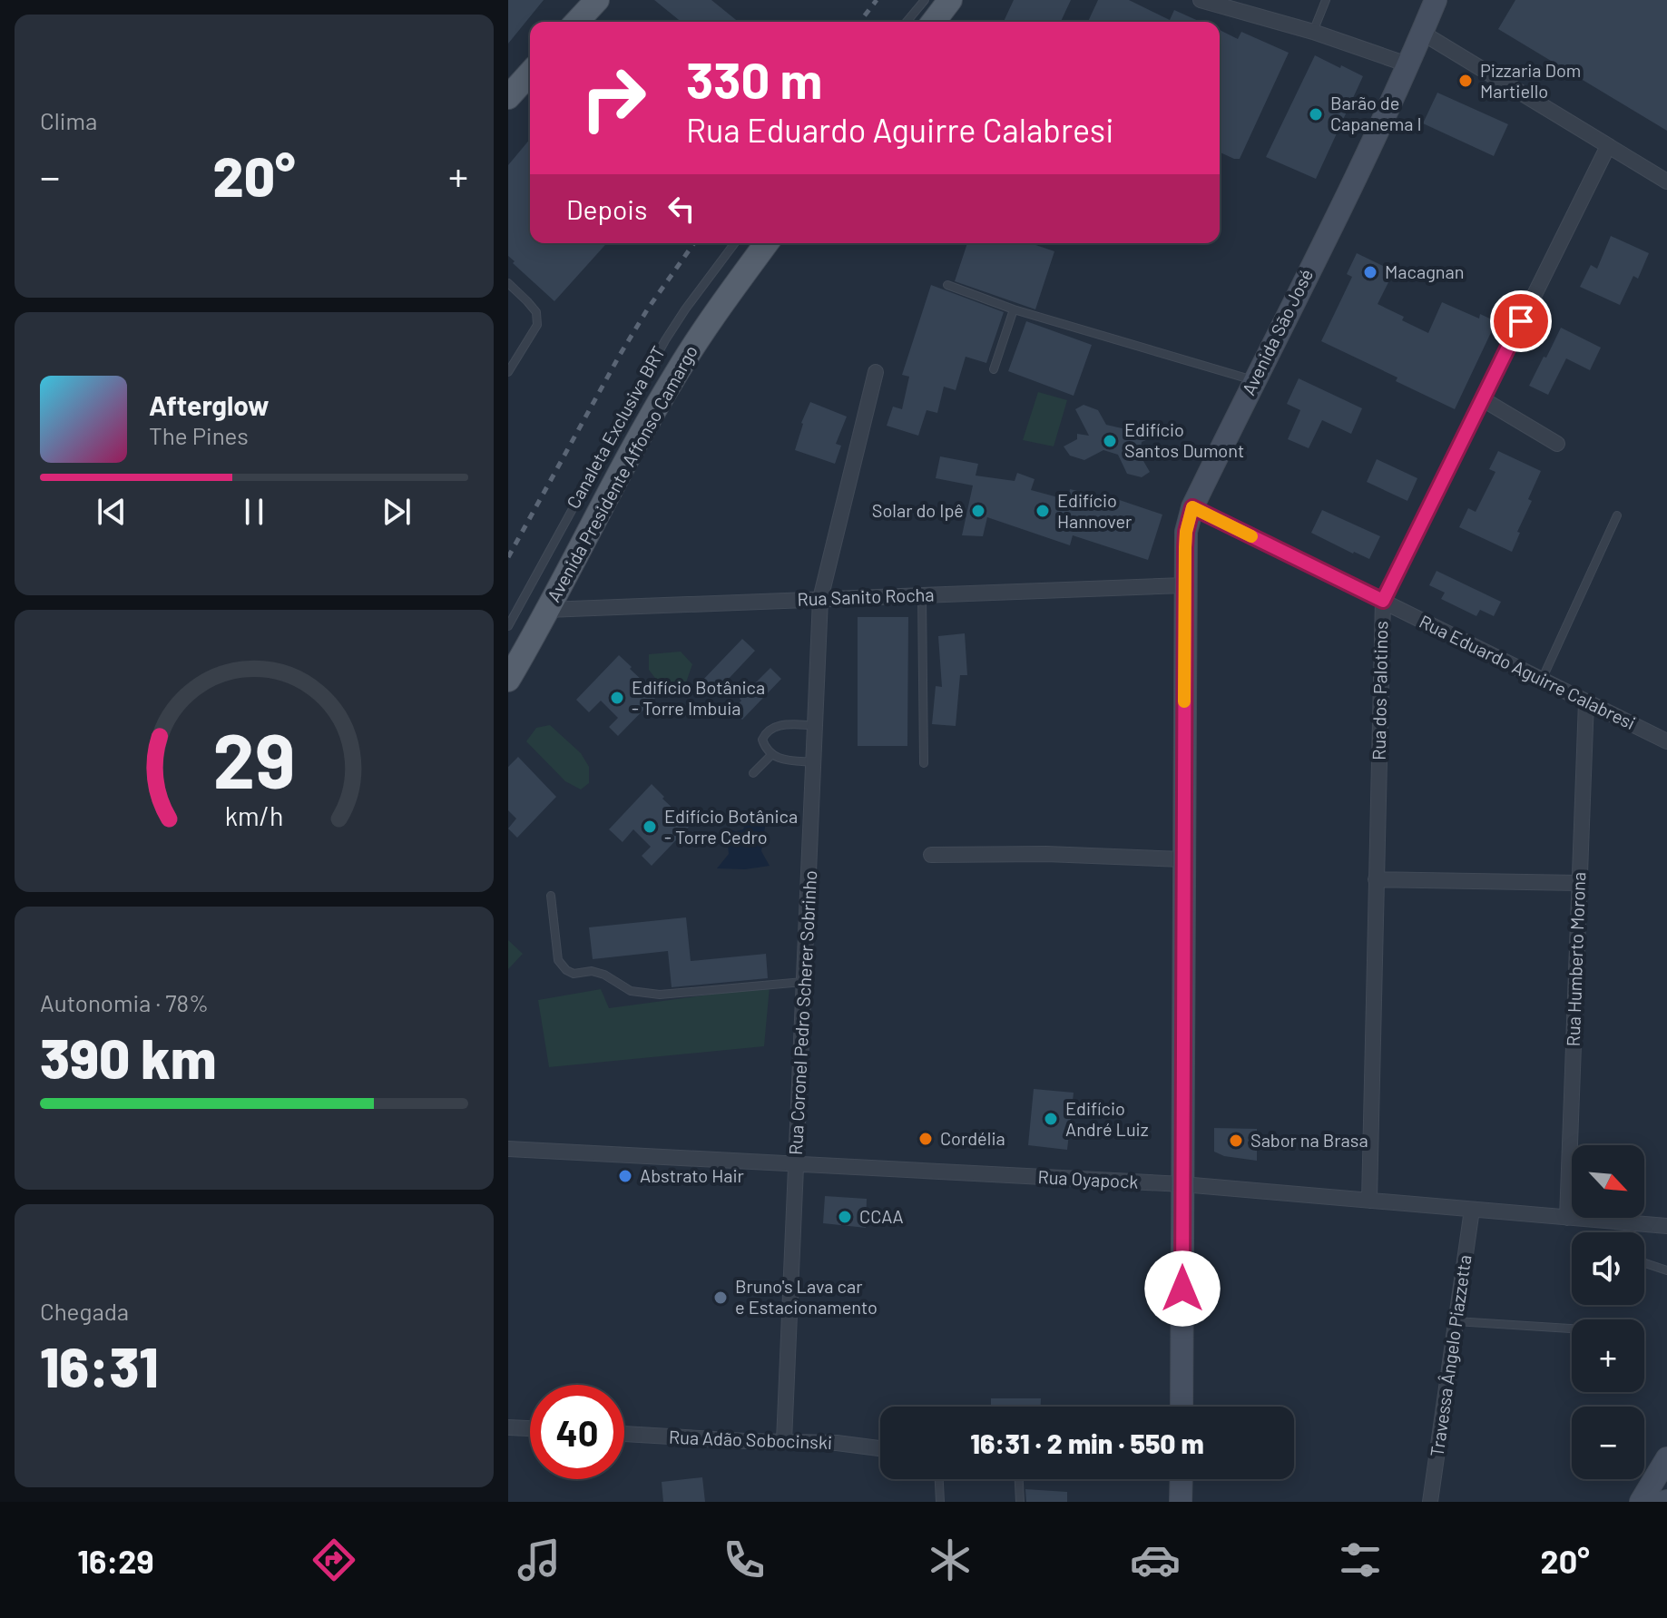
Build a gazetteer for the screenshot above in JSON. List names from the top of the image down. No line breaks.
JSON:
{"streets":{"main road":["Avenida Presidente Affonso Camargo"],"street":["Avenida São José","Rua Sanito Rocha","Rua Eduardo Aguirre Calabresi","Rua dos Palotinos","Rua Humberto Morona","Rua Coronel Pedro Scherer Sobrinho","Rua Oyapock","Travessa Ângelo Piazzetta","Rua Adão Sobocinski"],"lane":["Canaleta Exclusiva BRT"]},"crossings":[["Avenida São José","Rua Sanito Rocha"],["Avenida São José","Rua Eduardo Aguirre Calabresi"],["Avenida São José","Rua Oyapock"],["Avenida Presidente Affonso Camargo","Rua Sanito Rocha"],["Rua Sanito Rocha","Rua Coronel Pedro Scherer Sobrinho"],["Rua Eduardo Aguirre Calabresi","Rua dos Palotinos"],["Rua Eduardo Aguirre Calabresi","Rua Humberto Morona"],["Rua dos Palotinos","Rua Oyapock"],["Rua Humberto Morona","Rua Oyapock"],["Rua Coronel Pedro Scherer Sobrinho","Rua Oyapock"],["Rua Coronel Pedro Scherer Sobrinho","Rua Adão Sobocinski"],["Rua Oyapock","Travessa Ângelo Piazzetta"]],"places":["Pizzaria Dom Martiello","Barão de Capanema I","Macagnan","Edifício Santos Dumont","Solar do Ipê","Edifício Hannover","Edifício Botânica - Torre Imbuia","Edifício Botânica - Torre Cedro","Edifício André Luiz","Cordélia","Sabor na Brasa","Abstrato Hair","CCAA","Bruno's Lava car e Estacionamento"],"north":"bottom right","page":{"tile":["Clima",["Autonomia · 78%","390 km"],["Chegada","16:31"]],"turn":["330 m","Rua Eduardo Aguirre Calabresi"],"heat":["−","20°","+"],"then":"Depois","song":["Afterglow","The Pines"],"map_buttons":["+","−"],"limit":"40","trip":"16:31 · 2 min · 550 m","tabs":["16:29","20°"],"gauge":["29","km/h"]}}
